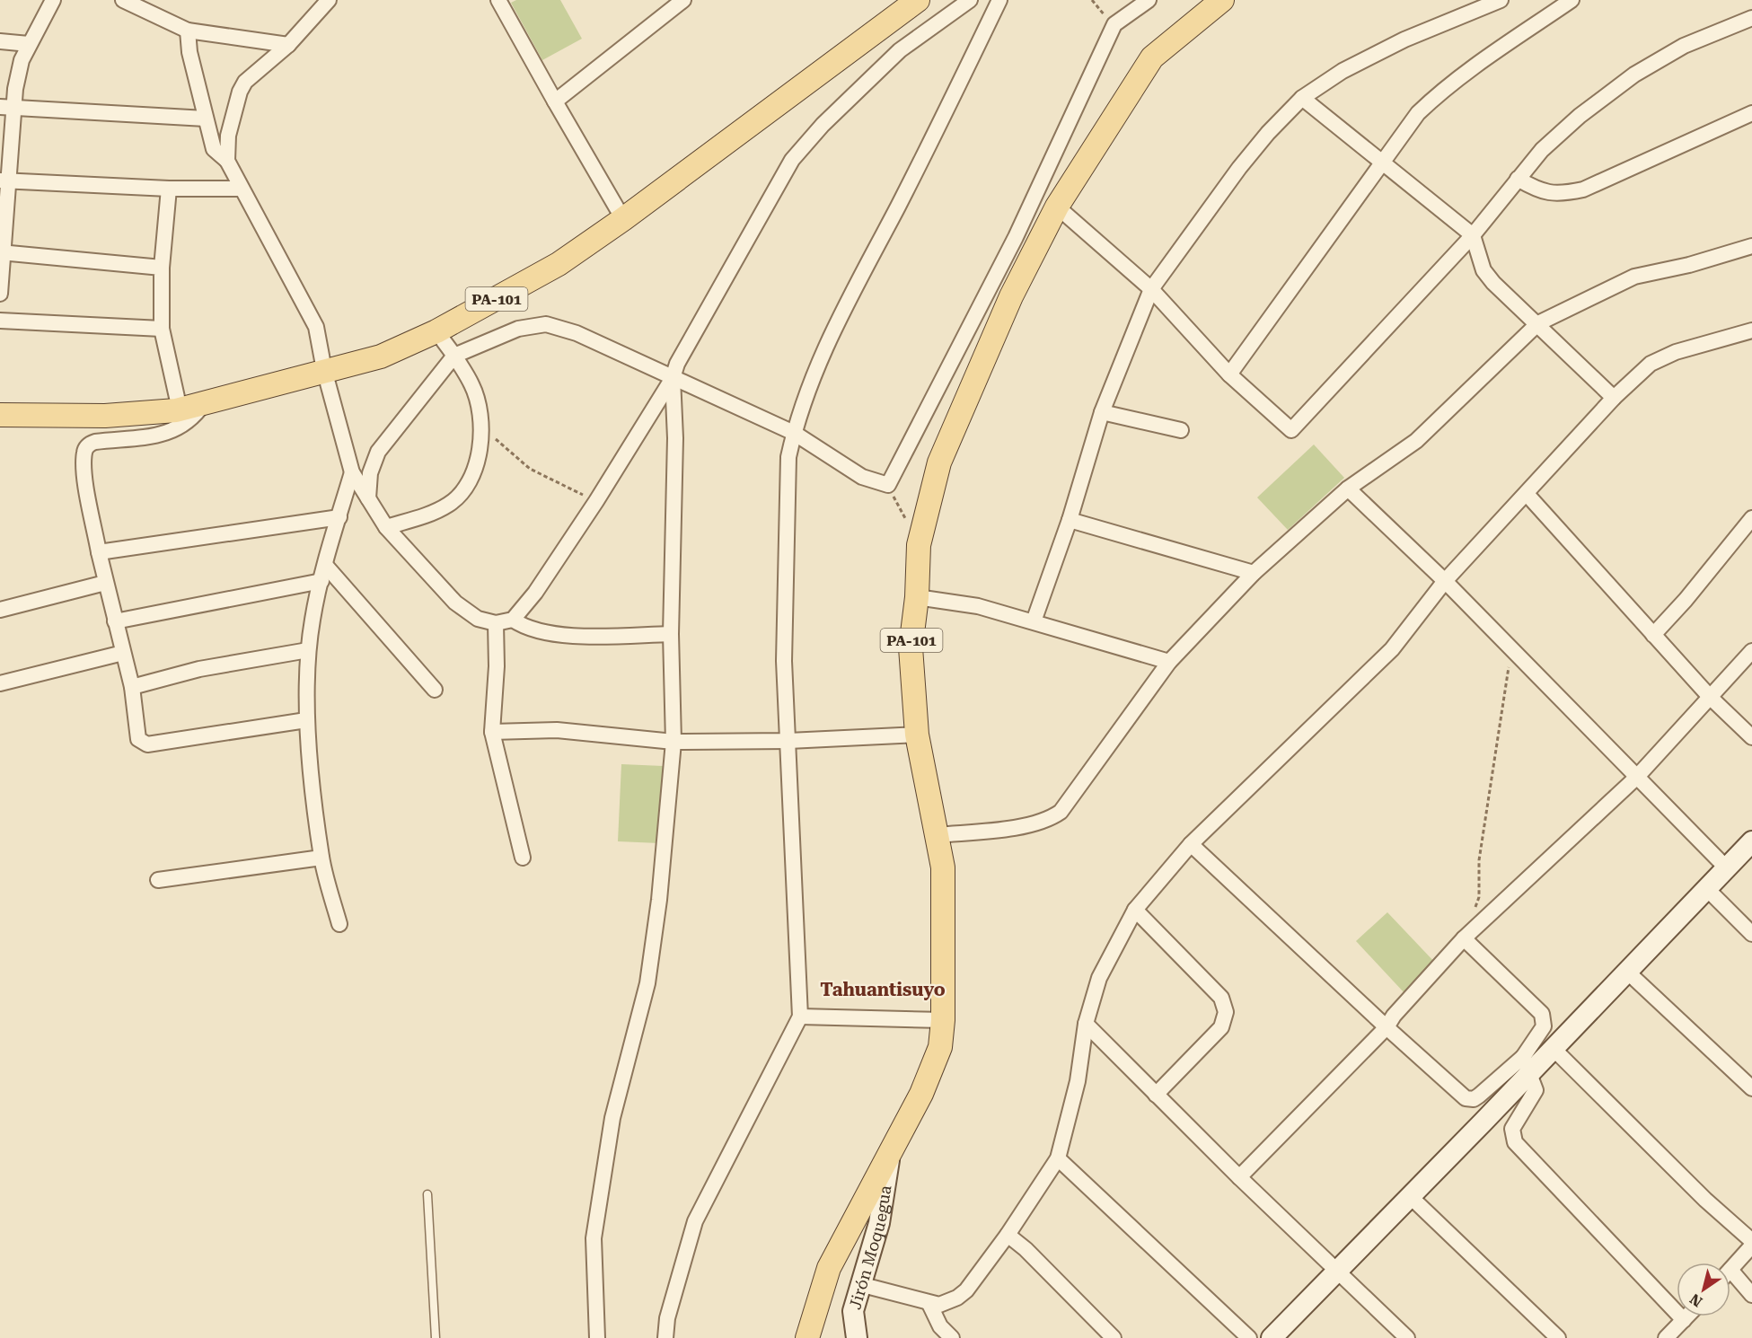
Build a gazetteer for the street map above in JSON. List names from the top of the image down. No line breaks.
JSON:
{"streets":{"main road":["PA-101"],"street":["Jirón Moquegua"]},"crossings":[["PA-101","Jirón Moquegua"]],"districts":["Tahuantisuyo"],"north":"bottom left"}
